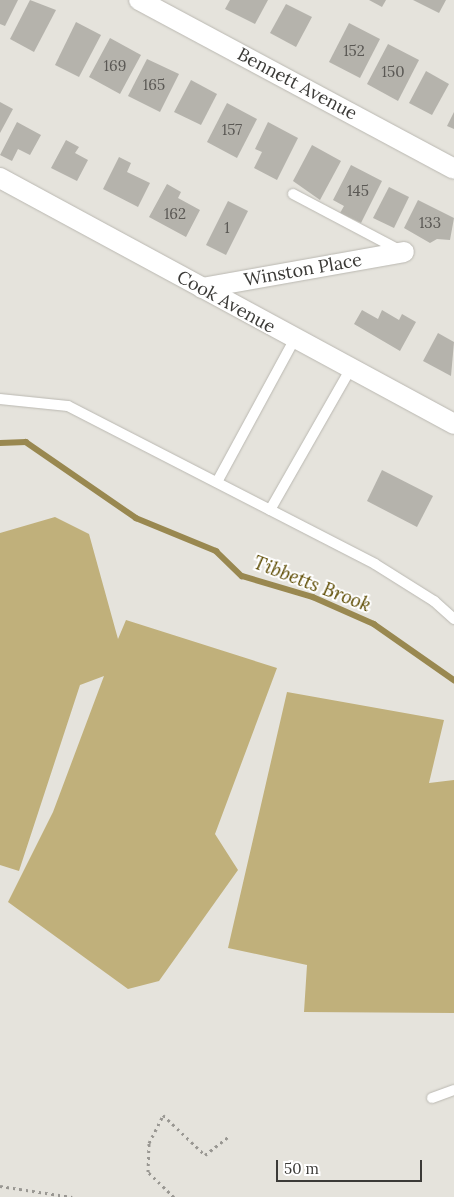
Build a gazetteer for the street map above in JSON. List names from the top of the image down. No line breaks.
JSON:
{"streets":{"street":["Bennett Avenue","Winston Place","Cook Avenue"]},"crossings":[["Winston Place","Cook Avenue"]],"water":["Tibbetts Brook"],"house_numbers":["152","169","150","165","157","145","162","133","1"],"scale_bar":"50 m"}
